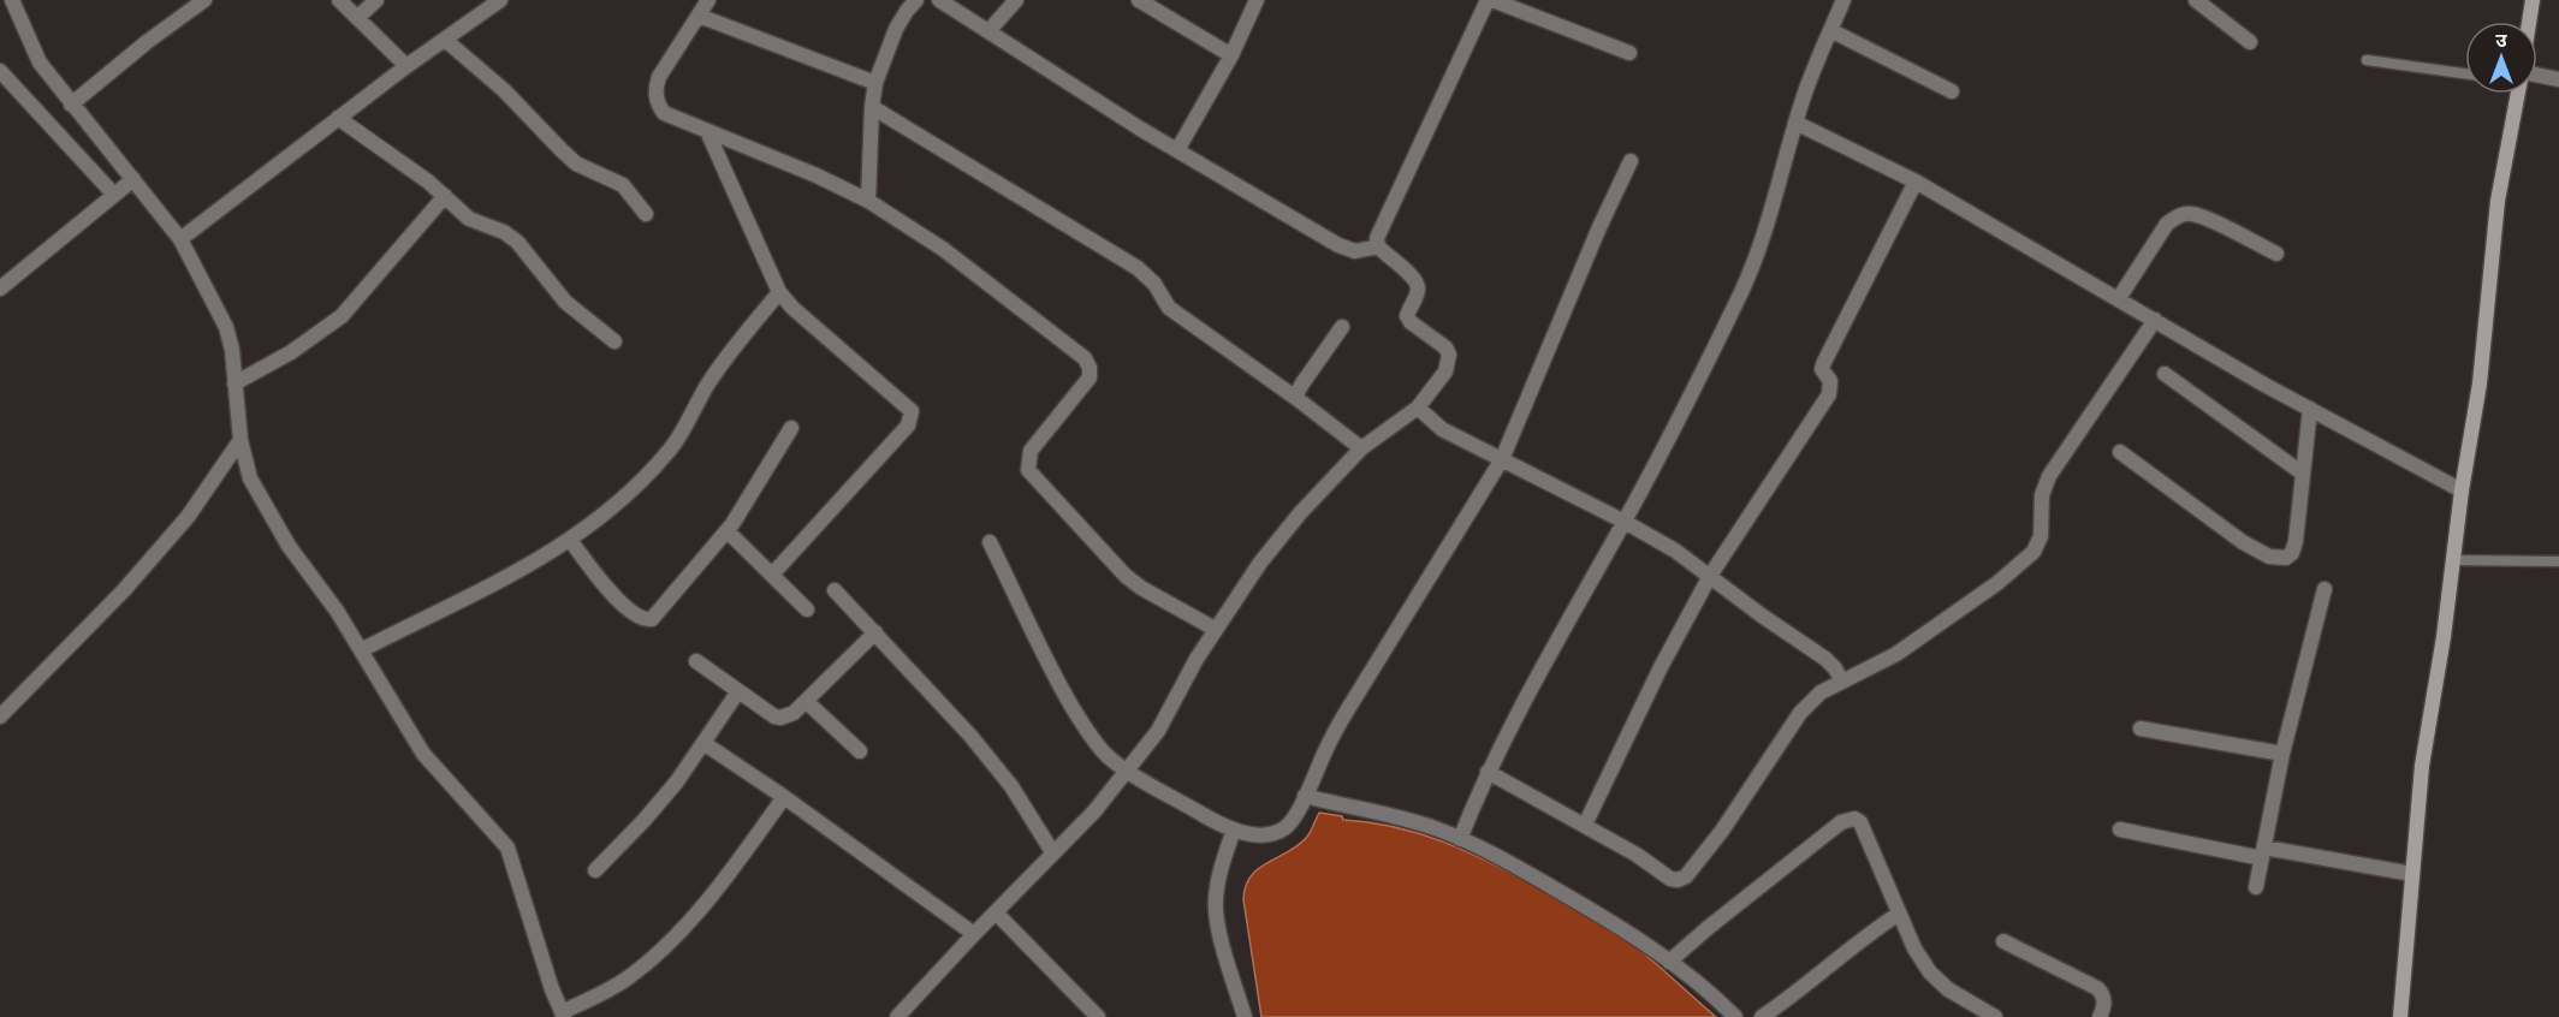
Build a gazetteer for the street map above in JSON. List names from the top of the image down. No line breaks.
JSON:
{"north":"top"}
